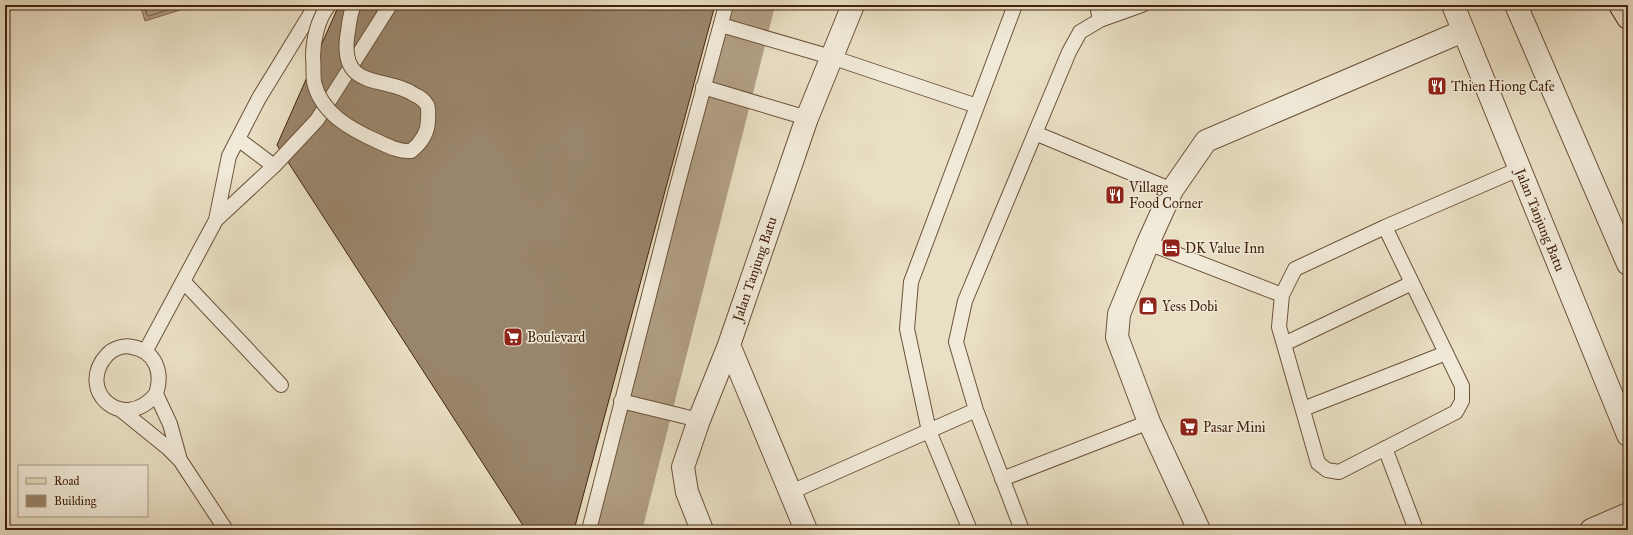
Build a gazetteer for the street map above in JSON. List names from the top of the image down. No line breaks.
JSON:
{"streets":{"street":["Jalan Tanjung Batu"]},"places":{"restaurant":["Thien Hiong Cafe","Village Food Corner"],"hotel":["DK Value Inn"],"shop":["Yess Dobi"],"supermarket":["Boulevard","Pasar Mini"]},"legend":["Road","Building"]}
